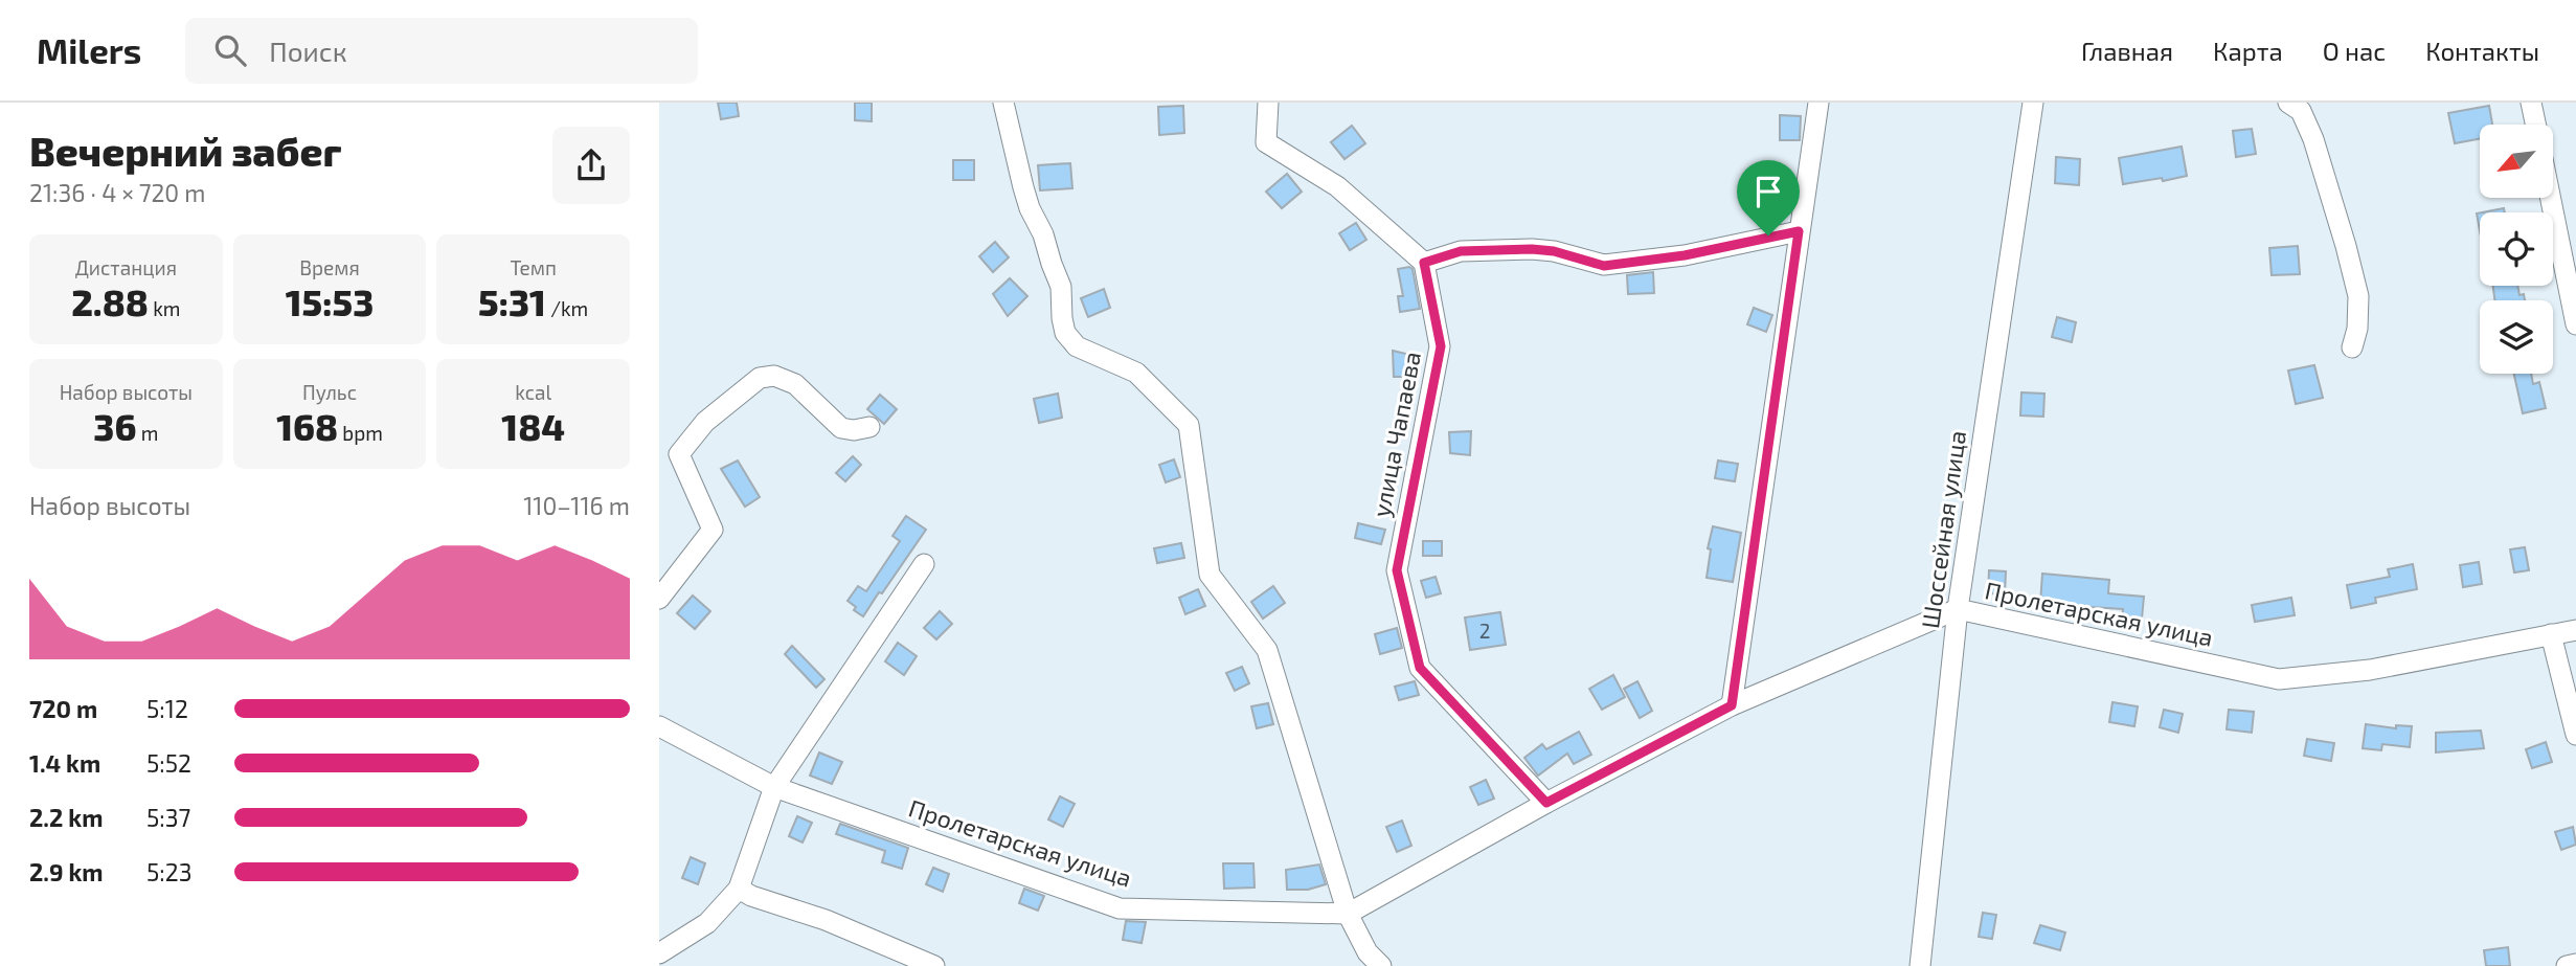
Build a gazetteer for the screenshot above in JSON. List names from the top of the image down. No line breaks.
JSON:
{"streets":{"street":["улица Чапаева","Шоссейная улица","Пролетарская улица"]},"crossings":[["улица Чапаева","Пролетарская улица"],["Шоссейная улица","Пролетарская улица"]],"house_numbers":["2"],"north":"bottom left","page":{"header":"Milers","search":"Поиск","nav":["Главная","Карта","О нас","Контакты"],"heading":["Вечерний забег","21:36 · 4 × 720 m"],"stats":[["Дистанция","2.88 km"],["Время","15:53"],["Темп","5:31 /km"],["Набор высоты","36 m"],["Пульс","168 bpm"],["kcal","184"]],"chart":["Набор высоты","110–116 m"],"list":[{"name":"720 m","note":"5:12"},{"name":"1.4 km","note":"5:52"},{"name":"2.2 km","note":"5:37"},{"name":"2.9 km","note":"5:23"}]}}
